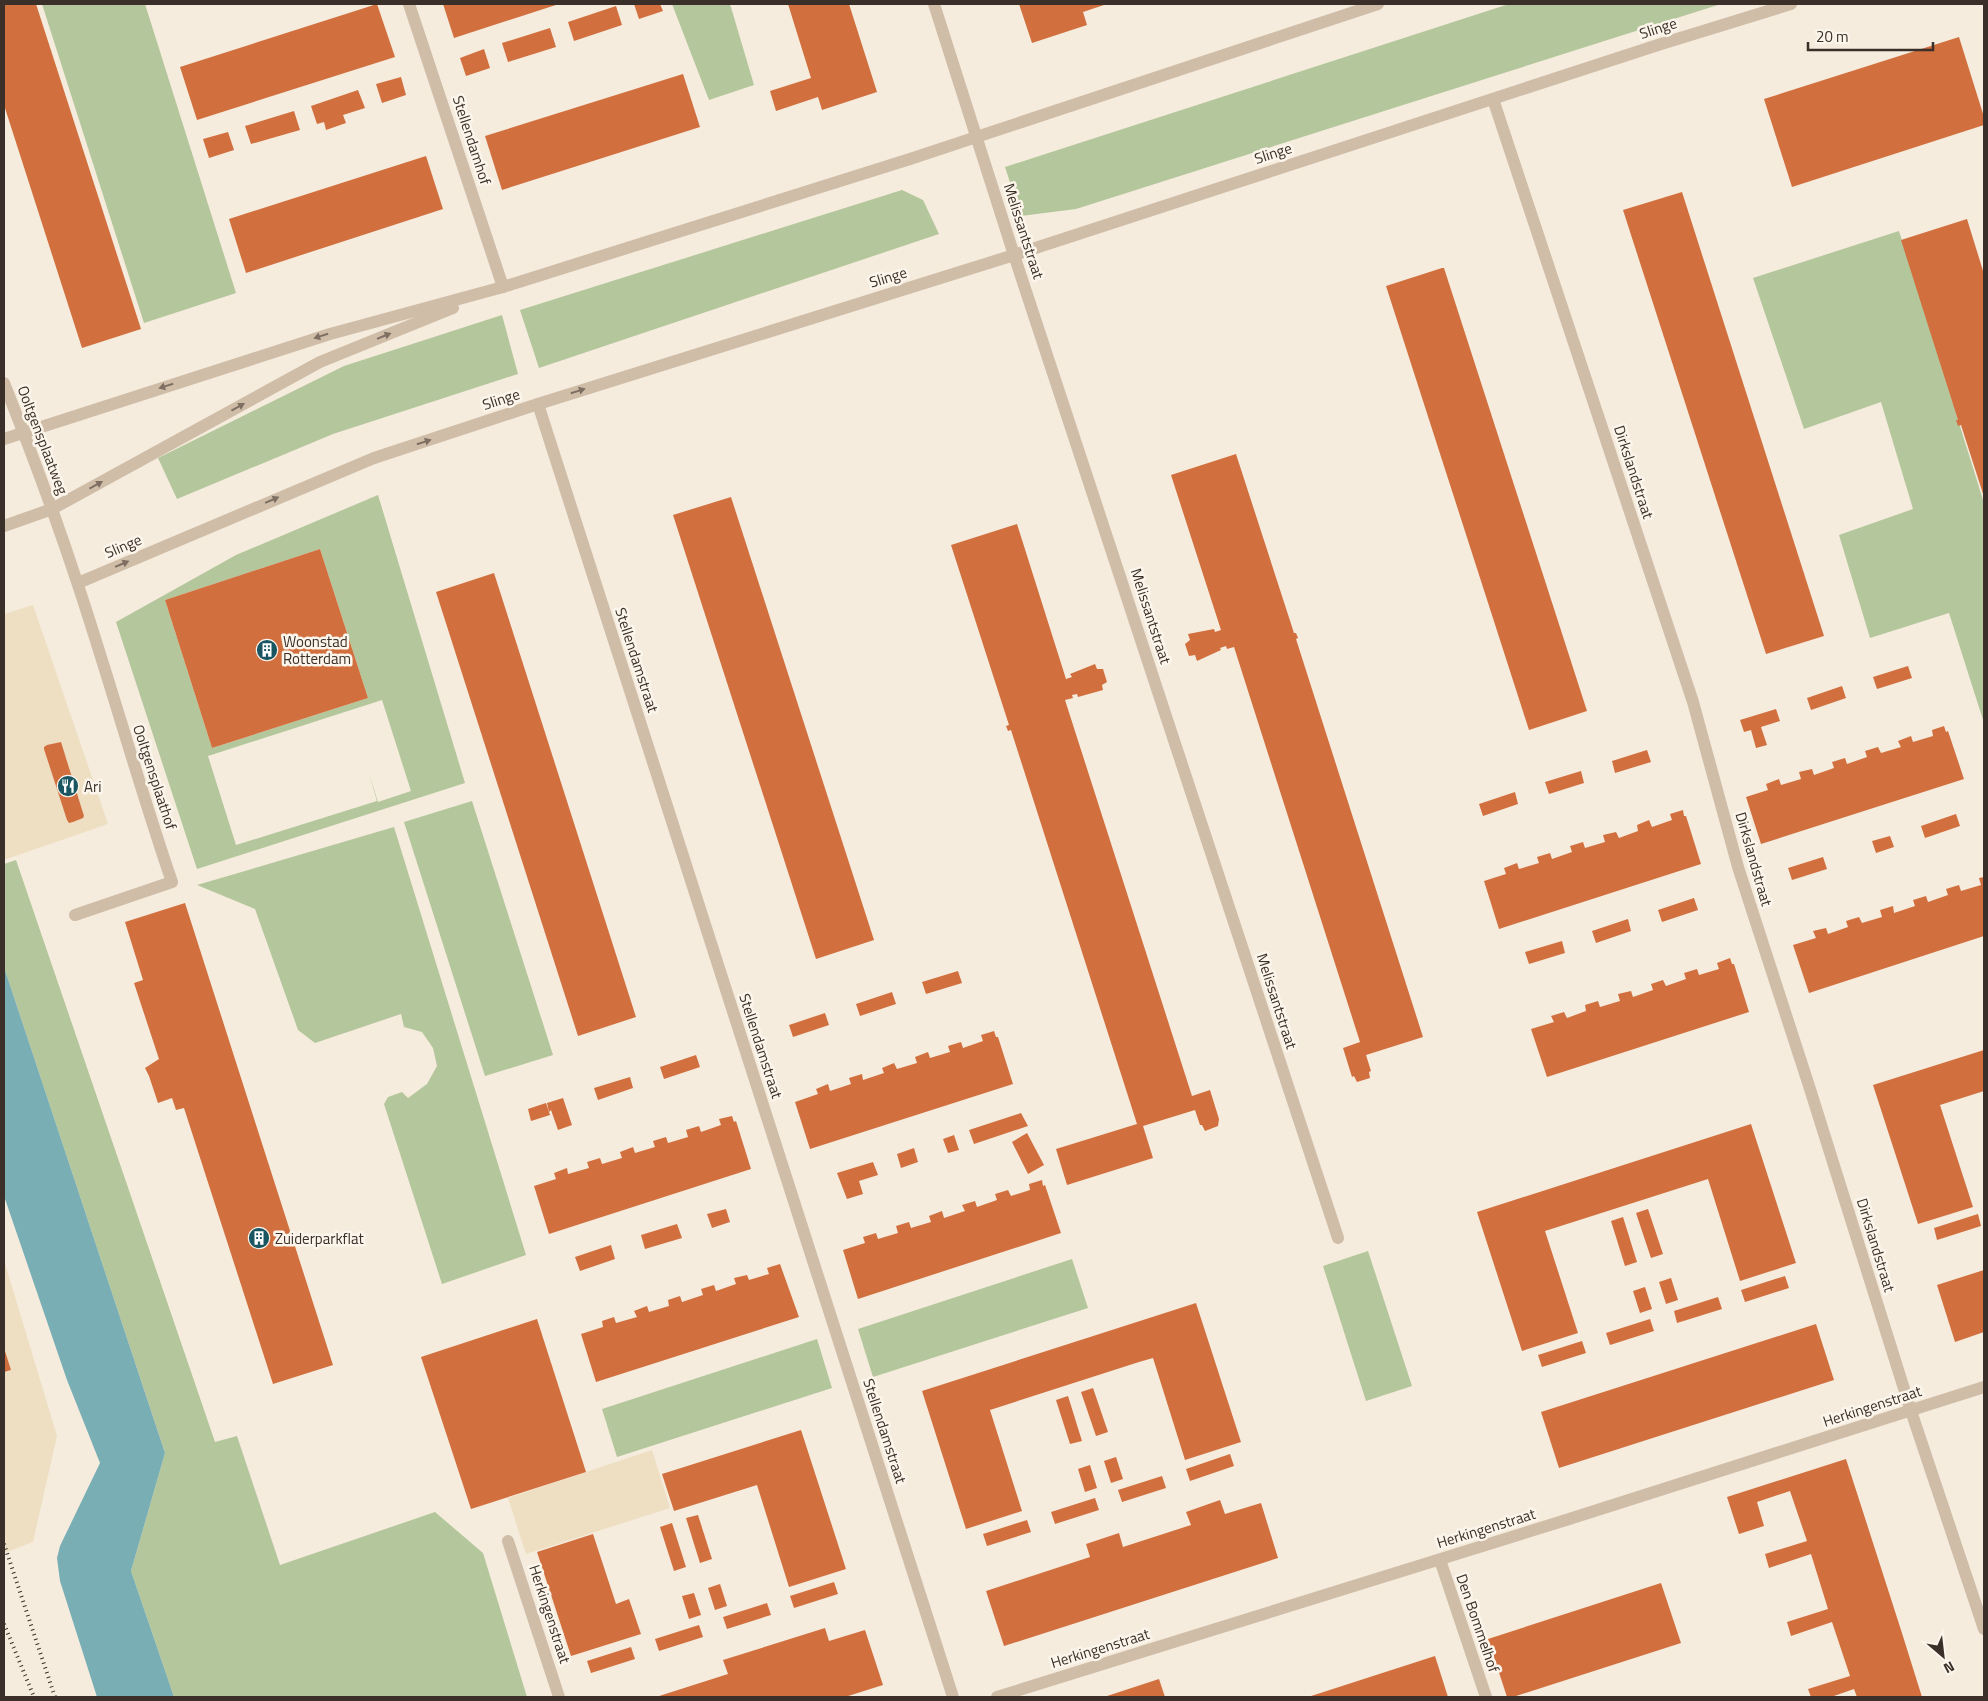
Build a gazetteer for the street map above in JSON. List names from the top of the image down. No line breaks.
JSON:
{"streets":{"street":["Slinge","Stellendamhof","Melissantstraat","Ooltgensplaatweg","Dirkslandstraat","Stellendamstraat","Ooltgensplaathof","Herkingenstraat","Den Bommelhof"]},"crossings":[["Slinge","Melissantstraat"],["Slinge","Dirkslandstraat"],["Slinge","Stellendamstraat"],["Slinge","Ooltgensplaathof"],["Dirkslandstraat","Herkingenstraat"],["Herkingenstraat","Den Bommelhof"]],"places":{"building":["Woonstad Rotterdam","Zuiderparkflat"],"restaurant":["Ari"]},"scale_bar":"20 m","north":"bottom right"}
